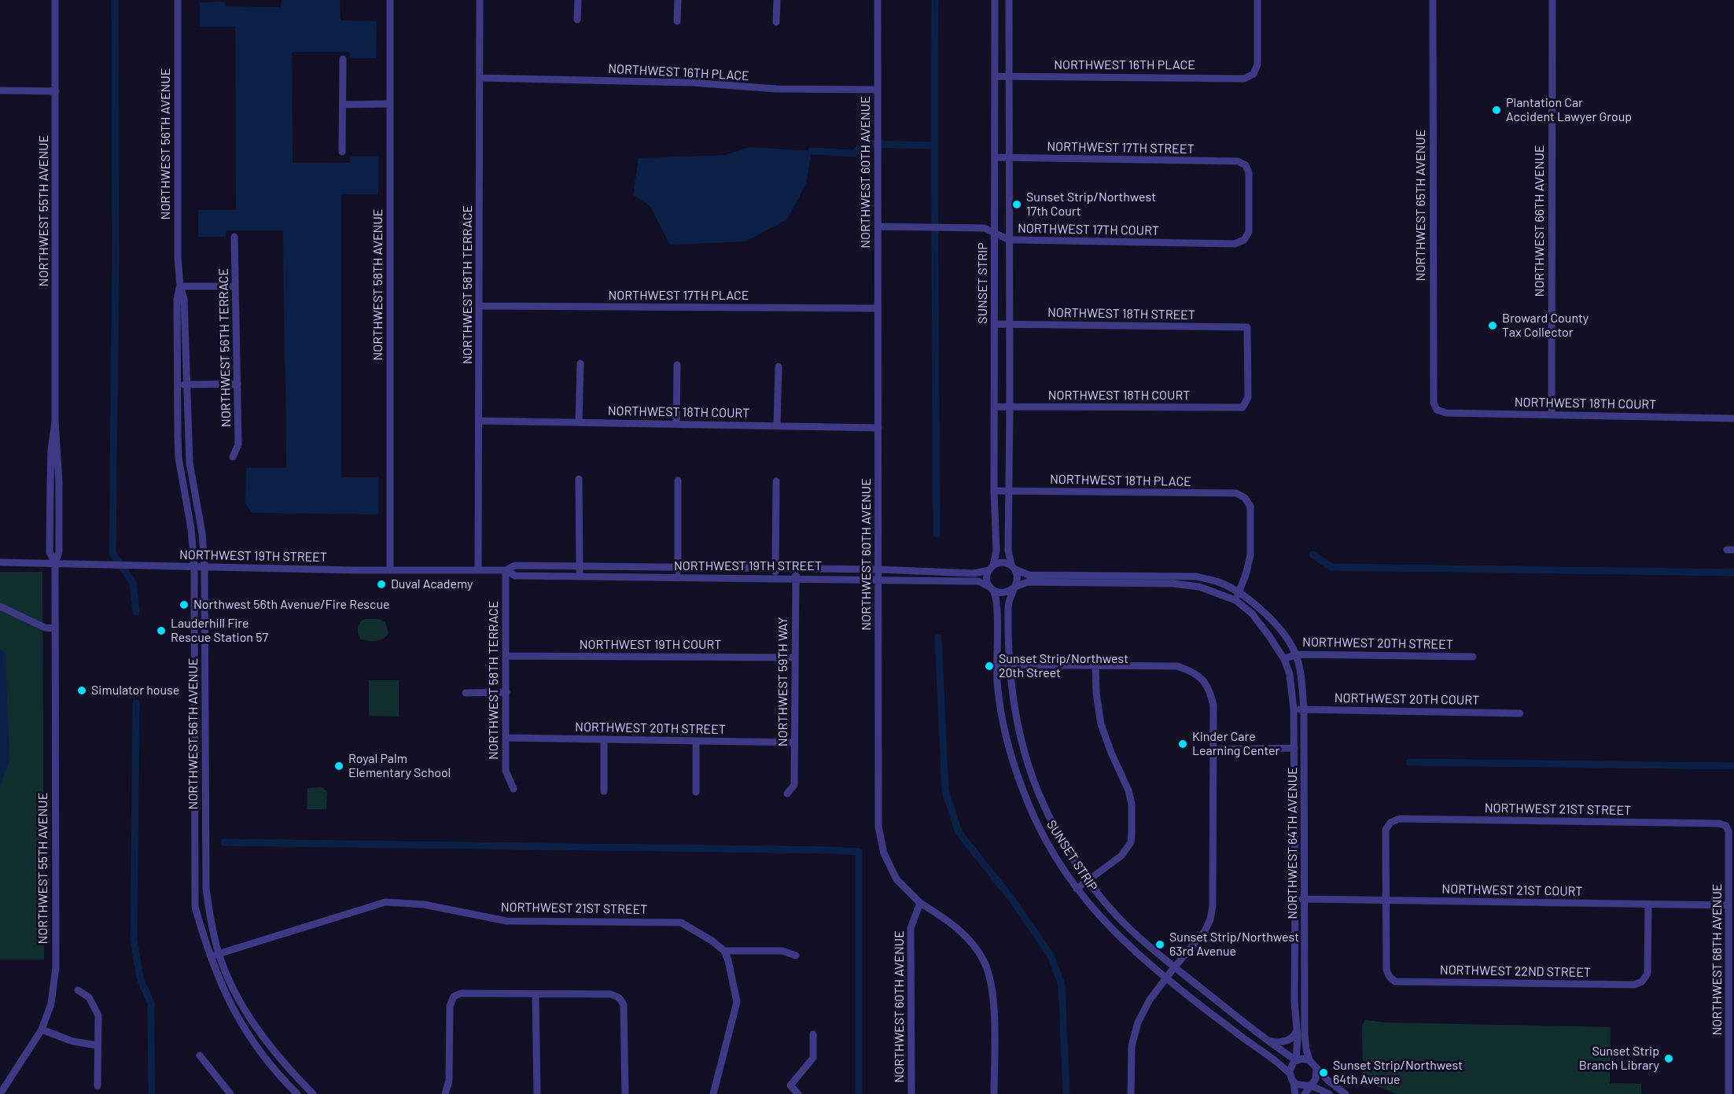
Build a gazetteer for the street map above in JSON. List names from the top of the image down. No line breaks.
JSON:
{"streets":{"street":["NORTHWEST 16TH PLACE","NORTHWEST 56TH AVENUE","NORTHWEST 17TH STREET","NORTHWEST 60TH AVENUE","NORTHWEST 65TH AVENUE","NORTHWEST 55TH AVENUE","NORTHWEST 66TH AVENUE","NORTHWEST 17TH COURT","SUNSET STRIP","NORTHWEST 58TH AVENUE","NORTHWEST 58TH TERRACE","NORTHWEST 17TH PLACE","NORTHWEST 18TH STREET","NORTHWEST 56TH TERRACE","NORTHWEST 18TH COURT","NORTHWEST 18TH PLACE","NORTHWEST 19TH STREET","NORTHWEST 20TH STREET","NORTHWEST 19TH COURT","NORTHWEST 59TH WAY","NORTHWEST 20TH COURT","NORTHWEST 21ST STREET","NORTHWEST 64TH AVENUE","NORTHWEST 21ST COURT","NORTHWEST 68TH AVENUE","NORTHWEST 22ND STREET"]},"crossings":[["NORTHWEST 16TH PLACE","NORTHWEST 60TH AVENUE"],["NORTHWEST 16TH PLACE","SUNSET STRIP"],["NORTHWEST 16TH PLACE","NORTHWEST 58TH TERRACE"],["NORTHWEST 56TH AVENUE","NORTHWEST 19TH STREET"],["NORTHWEST 56TH AVENUE","NORTHWEST 21ST STREET"],["NORTHWEST 17TH STREET","NORTHWEST 17TH COURT"],["NORTHWEST 17TH STREET","SUNSET STRIP"],["NORTHWEST 60TH AVENUE","NORTHWEST 17TH COURT"],["NORTHWEST 60TH AVENUE","NORTHWEST 17TH PLACE"],["NORTHWEST 60TH AVENUE","NORTHWEST 18TH COURT"],["NORTHWEST 60TH AVENUE","NORTHWEST 19TH STREET"],["NORTHWEST 65TH AVENUE","NORTHWEST 18TH COURT"],["NORTHWEST 55TH AVENUE","NORTHWEST 19TH STREET"],["NORTHWEST 66TH AVENUE","NORTHWEST 18TH COURT"],["NORTHWEST 17TH COURT","SUNSET STRIP"],["SUNSET STRIP","NORTHWEST 18TH STREET"],["SUNSET STRIP","NORTHWEST 18TH COURT"],["SUNSET STRIP","NORTHWEST 18TH PLACE"],["SUNSET STRIP","NORTHWEST 19TH STREET"],["SUNSET STRIP","NORTHWEST 64TH AVENUE"],["NORTHWEST 58TH AVENUE","NORTHWEST 19TH STREET"],["NORTHWEST 58TH TERRACE","NORTHWEST 17TH PLACE"],["NORTHWEST 58TH TERRACE","NORTHWEST 18TH COURT"],["NORTHWEST 58TH TERRACE","NORTHWEST 19TH STREET"],["NORTHWEST 58TH TERRACE","NORTHWEST 20TH STREET"],["NORTHWEST 58TH TERRACE","NORTHWEST 19TH COURT"],["NORTHWEST 18TH STREET","NORTHWEST 18TH COURT"],["NORTHWEST 19TH STREET","NORTHWEST 59TH WAY"],["NORTHWEST 20TH STREET","NORTHWEST 59TH WAY"],["NORTHWEST 20TH STREET","NORTHWEST 64TH AVENUE"],["NORTHWEST 19TH COURT","NORTHWEST 59TH WAY"],["NORTHWEST 20TH COURT","NORTHWEST 64TH AVENUE"],["NORTHWEST 21ST STREET","NORTHWEST 21ST COURT"],["NORTHWEST 21ST STREET","NORTHWEST 68TH AVENUE"],["NORTHWEST 21ST STREET","NORTHWEST 22ND STREET"],["NORTHWEST 64TH AVENUE","NORTHWEST 21ST COURT"],["NORTHWEST 21ST COURT","NORTHWEST 68TH AVENUE"],["NORTHWEST 21ST COURT","NORTHWEST 22ND STREET"]],"places":["Plantation Car Accident Lawyer Group","Sunset Strip/Northwest 17th Court","Broward County Tax Collector","Duval Academy","Northwest 56th Avenue/Fire Rescue","Lauderhill Fire Rescue Station 57","Sunset Strip/Northwest 20th Street","Simulator house","Kinder Care Learning Center","Royal Palm Elementary School","Sunset Strip/Northwest 63rd Avenue","Sunset Strip Branch Library","Sunset Strip/Northwest 64th Avenue"]}
